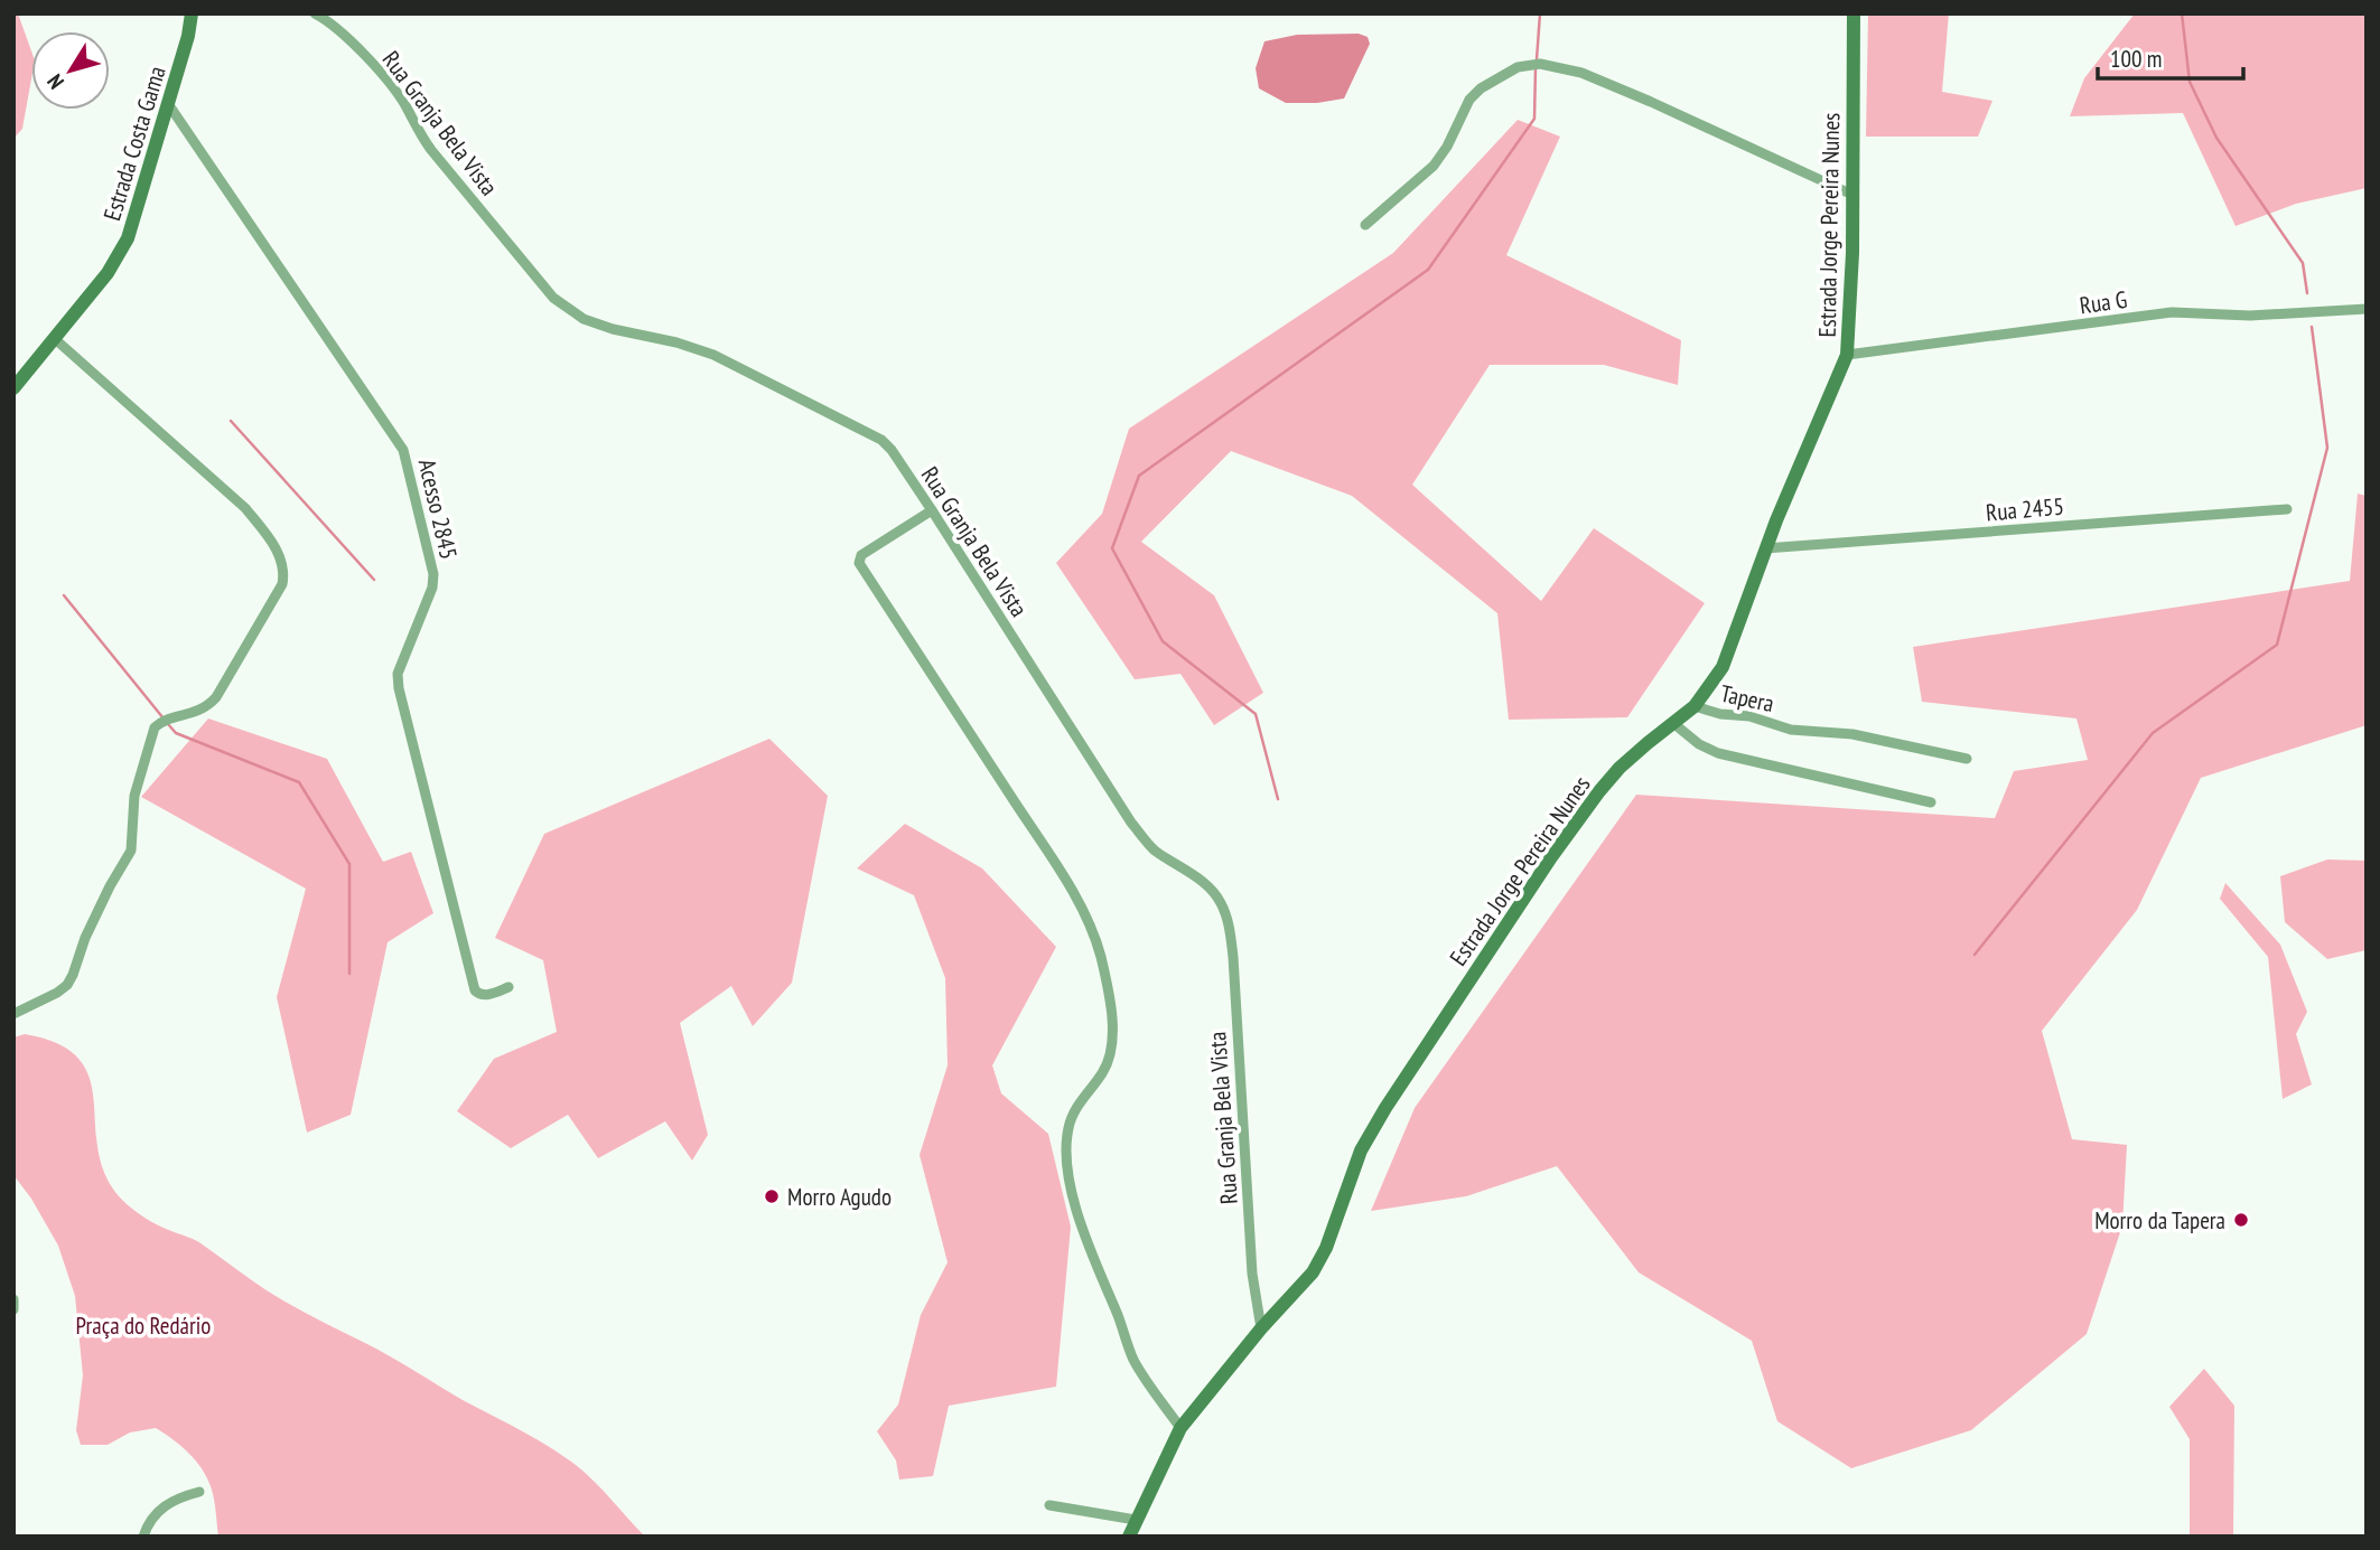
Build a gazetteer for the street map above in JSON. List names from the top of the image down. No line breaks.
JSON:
{"streets":{"street":["Rua Granja Bela Vista","Estrada Costa Gama","Estrada Jorge Pereira Nunes","Rua G","Acesso 2845","Rua 2455","Tapera"]},"crossings":[["Rua Granja Bela Vista","Estrada Jorge Pereira Nunes"],["Estrada Costa Gama","Acesso 2845"],["Estrada Jorge Pereira Nunes","Rua G"],["Estrada Jorge Pereira Nunes","Rua 2455"],["Estrada Jorge Pereira Nunes","Tapera"]],"parks":["Praça do Redário"],"places":["Morro Agudo","Morro da Tapera"],"scale_bar":"100 m","north":"bottom left"}
